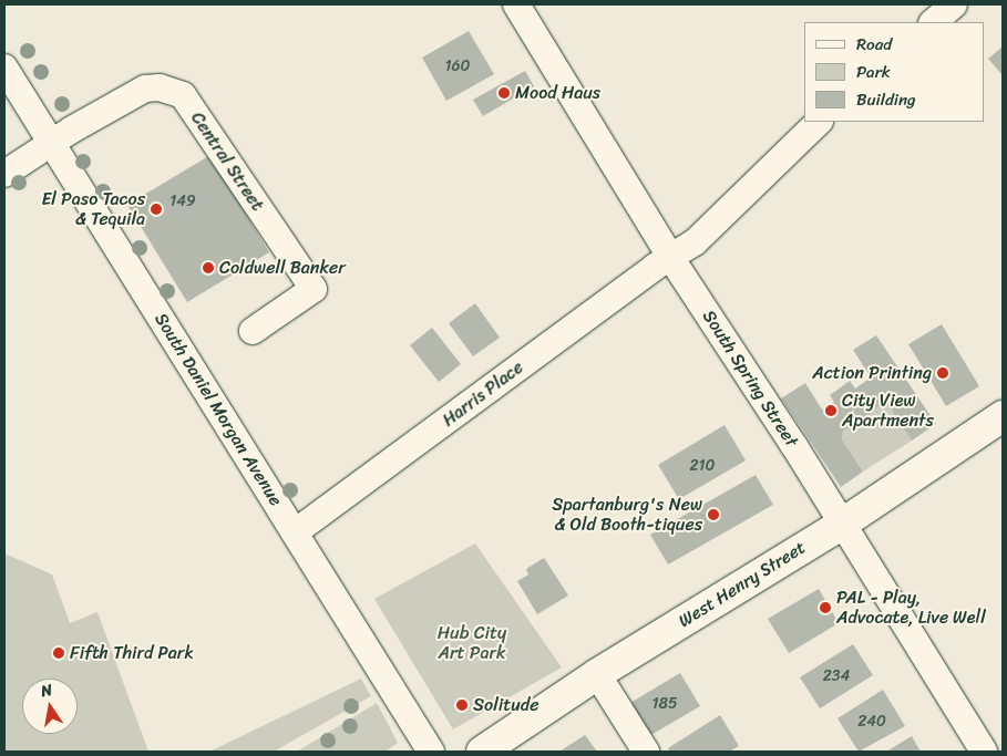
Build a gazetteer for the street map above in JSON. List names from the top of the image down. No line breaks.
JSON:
{"streets":{"main road":["West Henry Street"],"street":["Central Street","South Spring Street","Harris Place","South Daniel Morgan Avenue"]},"crossings":[["Central Street","South Daniel Morgan Avenue"],["South Spring Street","Harris Place"],["South Spring Street","West Henry Street"],["Harris Place","South Daniel Morgan Avenue"]],"parks":["Hub City Art Park"],"places":["Mood Haus","El Paso Tacos & Tequila","Coldwell Banker","Action Printing","City View Apartments","Spartanburg's New & Old Booth-tiques","PAL - Play, Advocate, Live Well","Fifth Third Park","Solitude"],"house_numbers":["160","149","210","234","185","240"],"legend":["Road","Park","Building"],"north":"top"}
